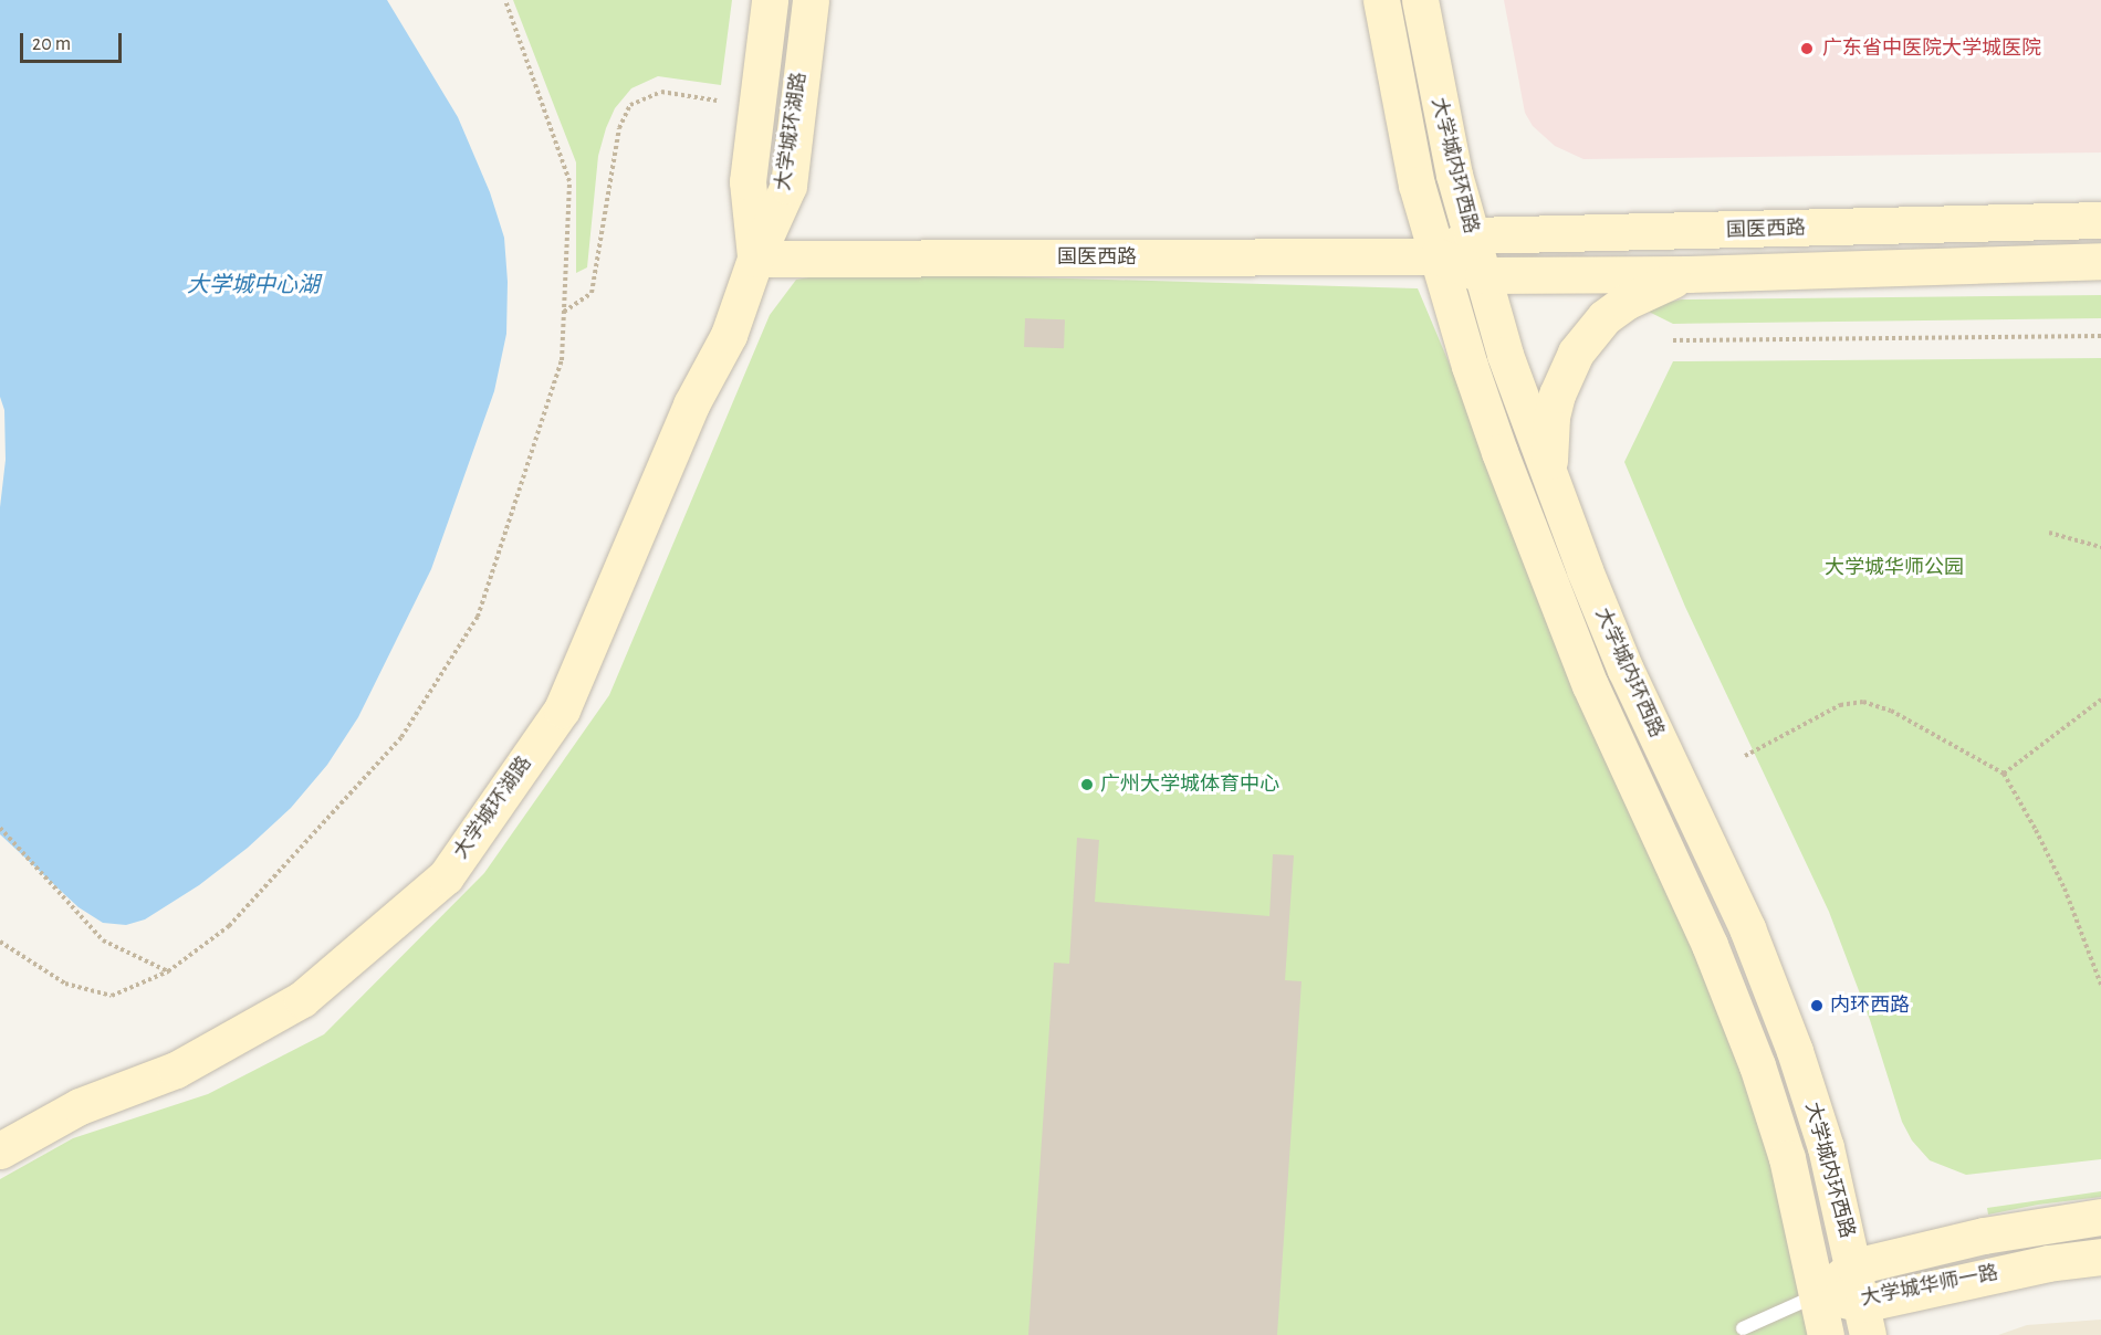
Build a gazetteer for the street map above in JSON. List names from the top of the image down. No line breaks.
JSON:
{"streets":{"main road":["大学城环湖路","大学城内环西路","国医西路","大学城华师一路"]},"crossings":[["大学城环湖路","国医西路"],["大学城内环西路","国医西路"],["大学城内环西路","大学城华师一路"]],"water":["大学城中心湖"],"parks":["大学城华师公园"],"places":["广东省中医院大学城医院","广州大学城体育中心","内环西路"],"scale_bar":"20 m"}
